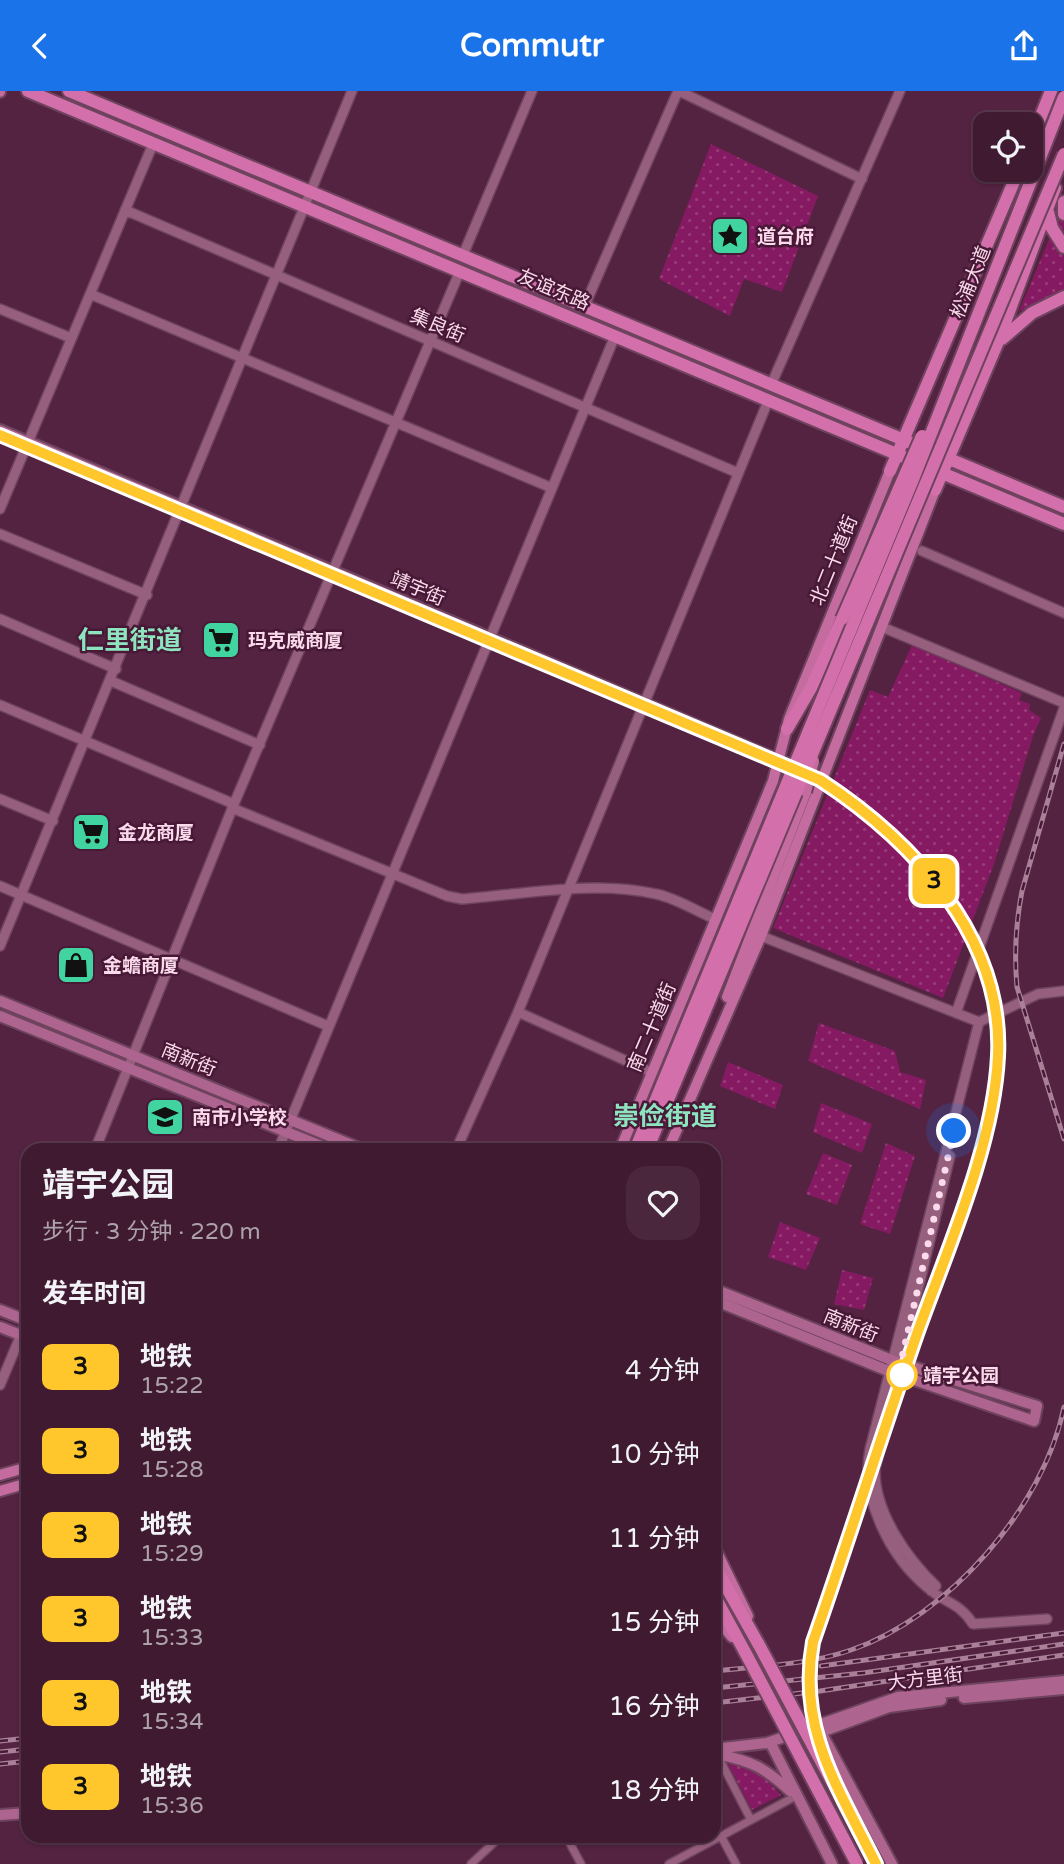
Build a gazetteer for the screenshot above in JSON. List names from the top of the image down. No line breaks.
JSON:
{"streets":{"highway":["松浦大道","友谊东路","北二十道街"],"main road":["靖宇街","南二十道街","南新街","大方里街"],"street":["集良街"]},"crossings":[["友谊东路","北二十道街"],["北二十道街","靖宇街"],["北二十道街","南二十道街"]],"districts":["仁里街道","崇俭街道"],"places":{"place":["道台府"],"supermarket":["玛克威商厦","金龙商厦"],"shop":["金蟾商厦"],"school or university":["南市小学校"],"other":["靖宇公园"]},"lines":["metro line 3"],"page":{"header":"Commutr","on_map":"3","heading":[["靖宇公园","步行 · 3 分钟 · 220 m"],"发车时间"],"list":[{"mark":"3","name":"地铁","note":"15:22","value":"4 分钟"},{"mark":"3","name":"地铁","note":"15:28","value":"10 分钟"},{"mark":"3","name":"地铁","note":"15:29","value":"11 分钟"},{"mark":"3","name":"地铁","note":"15:33","value":"15 分钟"},{"mark":"3","name":"地铁","note":"15:34","value":"16 分钟"},{"mark":"3","name":"地铁","note":"15:36","value":"18 分钟"}]}}
